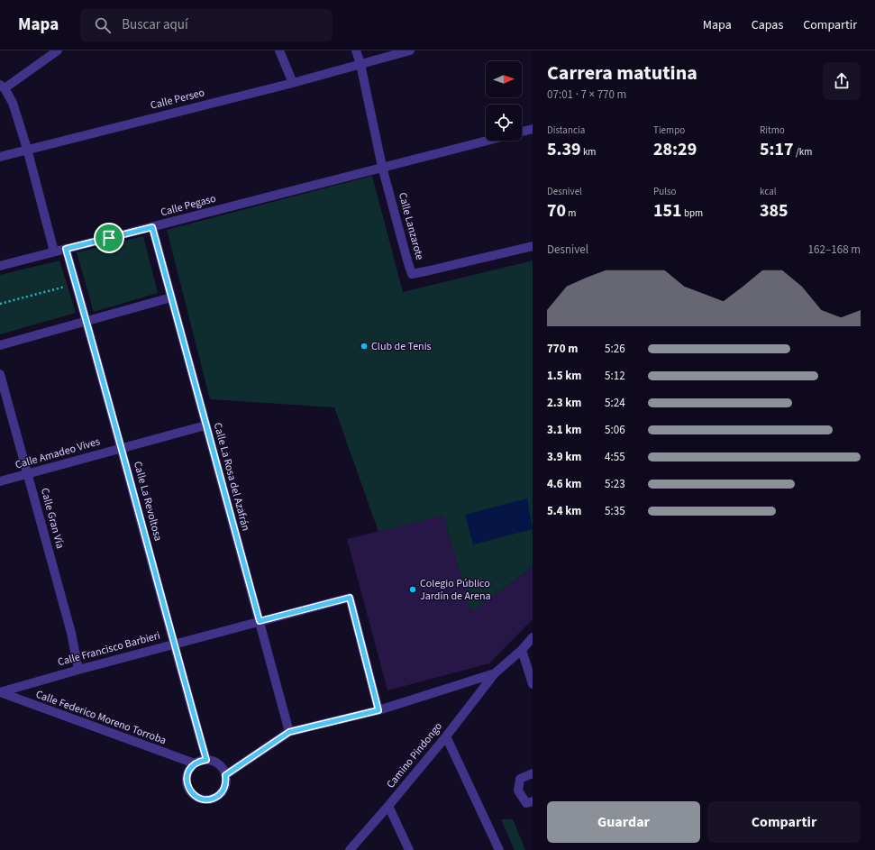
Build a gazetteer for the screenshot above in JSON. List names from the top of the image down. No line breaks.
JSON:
{"streets":{"street":["Calle Perseo","Calle Pegaso","Calle Lanzarote","Calle Amadeo Vives","Calle La Rosa del Azafrán","Calle La Revoltosa","Calle Gran Vía","Calle Francisco Barbieri","Calle Federico Moreno Torroba","Camino Pindongo"]},"crossings":[["Calle Perseo","Calle Lanzarote"],["Calle Pegaso","Calle Lanzarote"],["Calle Pegaso","Calle La Rosa del Azafrán"],["Calle Pegaso","Calle La Revoltosa"],["Calle Amadeo Vives","Calle La Rosa del Azafrán"],["Calle Amadeo Vives","Calle La Revoltosa"],["Calle Amadeo Vives","Calle Gran Vía"],["Calle La Rosa del Azafrán","Calle Francisco Barbieri"],["Calle La Revoltosa","Calle Francisco Barbieri"],["Calle La Revoltosa","Calle Federico Moreno Torroba"],["Calle Gran Vía","Calle Francisco Barbieri"],["Calle Francisco Barbieri","Calle Federico Moreno Torroba"]],"places":["Club de Tenis","Colegio Público Jardín de Arena"],"north":"right","page":{"header":"Mapa","search":"Buscar aquí","nav":["Mapa","Capas","Compartir"],"heading":["Carrera matutina","07:01 · 7 × 770 m"],"stats":[["Distancia","5.39 km"],["Tiempo","28:29"],["Ritmo","5:17 /km"],["Desnivel","70 m"],["Pulso","151 bpm"],["kcal","385"]],"chart":["Desnivel","162–168 m"],"list":[{"name":"770 m","note":"5:26"},{"name":"1.5 km","note":"5:12"},{"name":"2.3 km","note":"5:24"},{"name":"3.1 km","note":"5:06"},{"name":"3.9 km","note":"4:55"},{"name":"4.6 km","note":"5:23"},{"name":"5.4 km","note":"5:35"}],"buttons":["Guardar","Compartir"]}}
